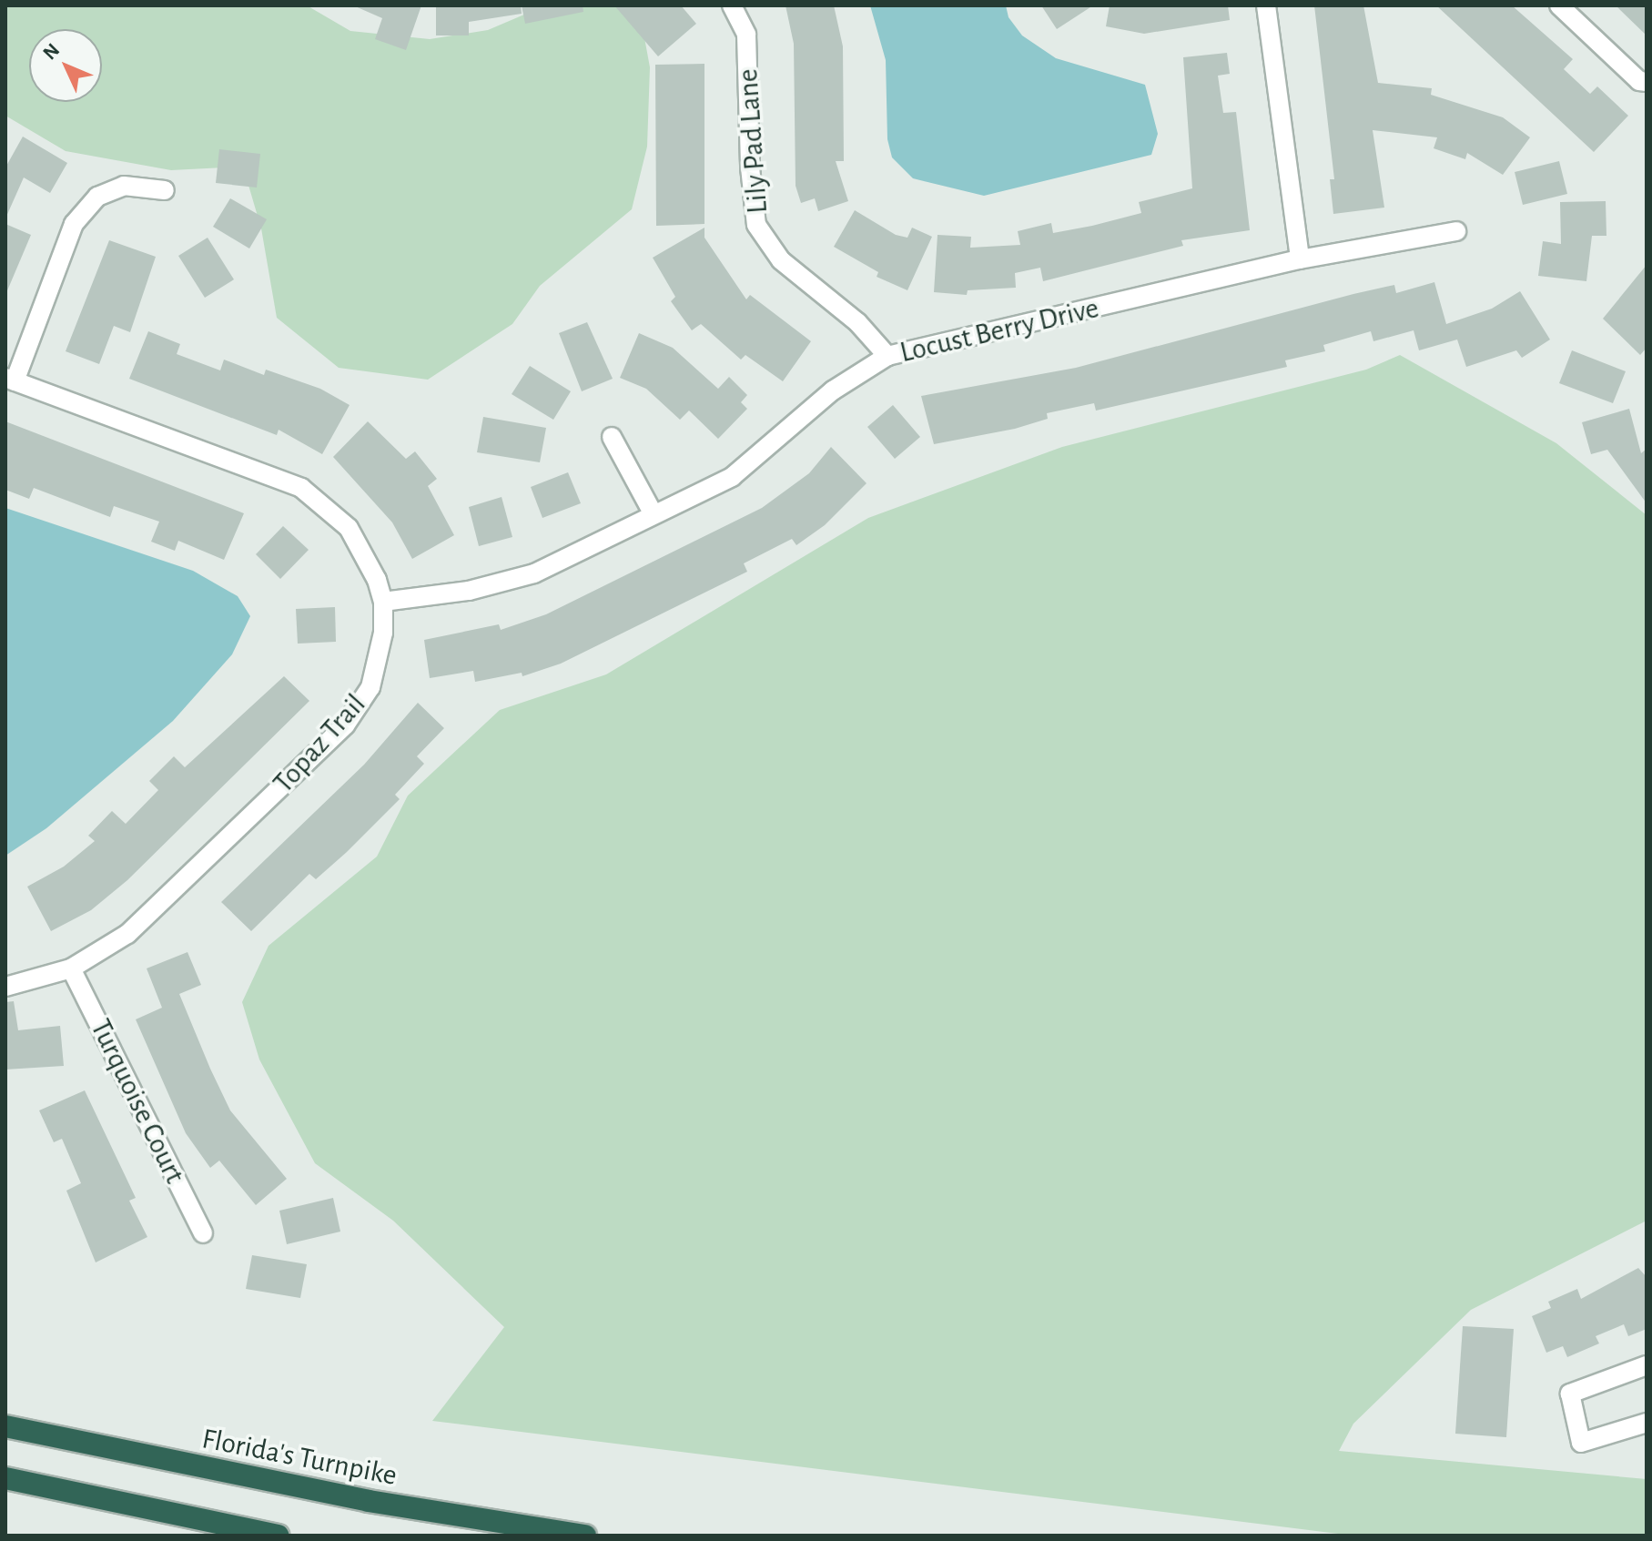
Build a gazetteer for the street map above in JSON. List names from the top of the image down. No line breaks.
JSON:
{"streets":{"highway":["Florida's Turnpike"],"street":["Lily Pad Lane","Locust Berry Drive","Topaz Trail","Turquoise Court"]},"crossings":[["Lily Pad Lane","Locust Berry Drive"],["Locust Berry Drive","Topaz Trail"],["Topaz Trail","Turquoise Court"]],"north":"top left"}
